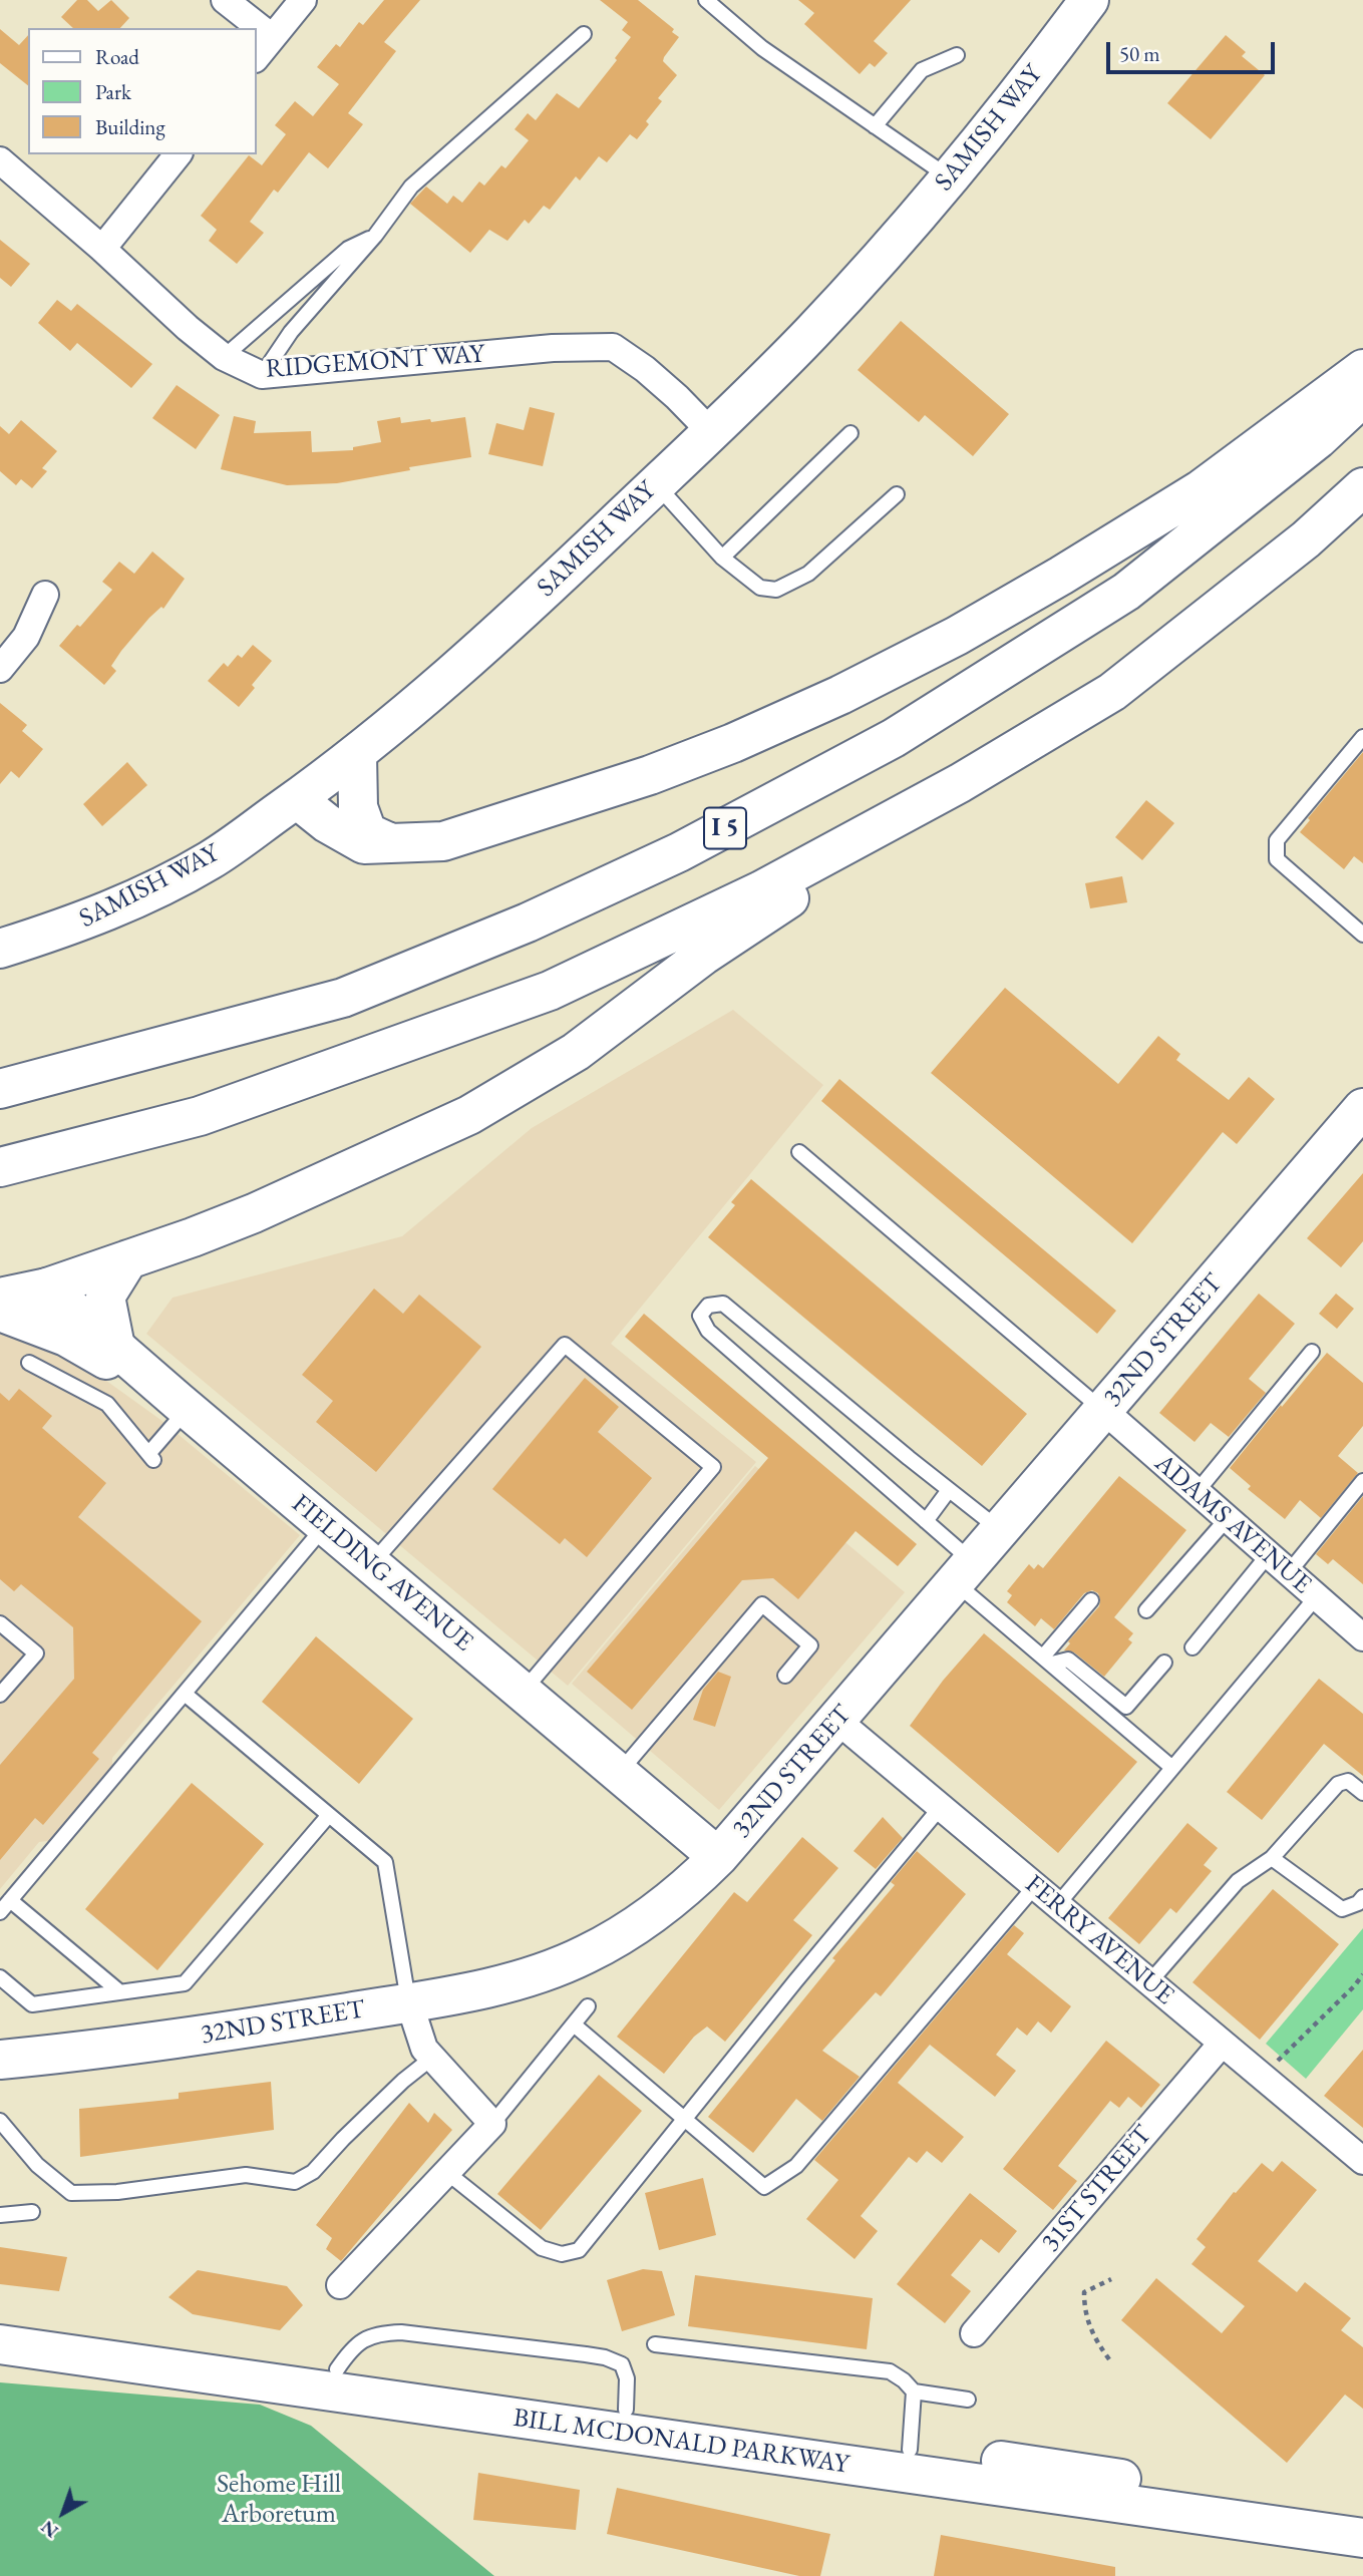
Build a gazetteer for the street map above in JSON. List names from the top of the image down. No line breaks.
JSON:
{"streets":{"main road":["SAMISH WAY","I 5","32ND STREET","FIELDING AVENUE","BILL MCDONALD PARKWAY"],"street":["RIDGEMONT WAY","ADAMS AVENUE","FERRY AVENUE","31ST STREET"]},"crossings":[["SAMISH WAY","RIDGEMONT WAY"],["32ND STREET","ADAMS AVENUE"],["32ND STREET","FIELDING AVENUE"],["32ND STREET","FERRY AVENUE"],["FERRY AVENUE","31ST STREET"]],"parks":["Sehome Hill Arboretum"],"legend":["Road","Park","Building"],"scale_bar":"50 m","north":"bottom left"}
